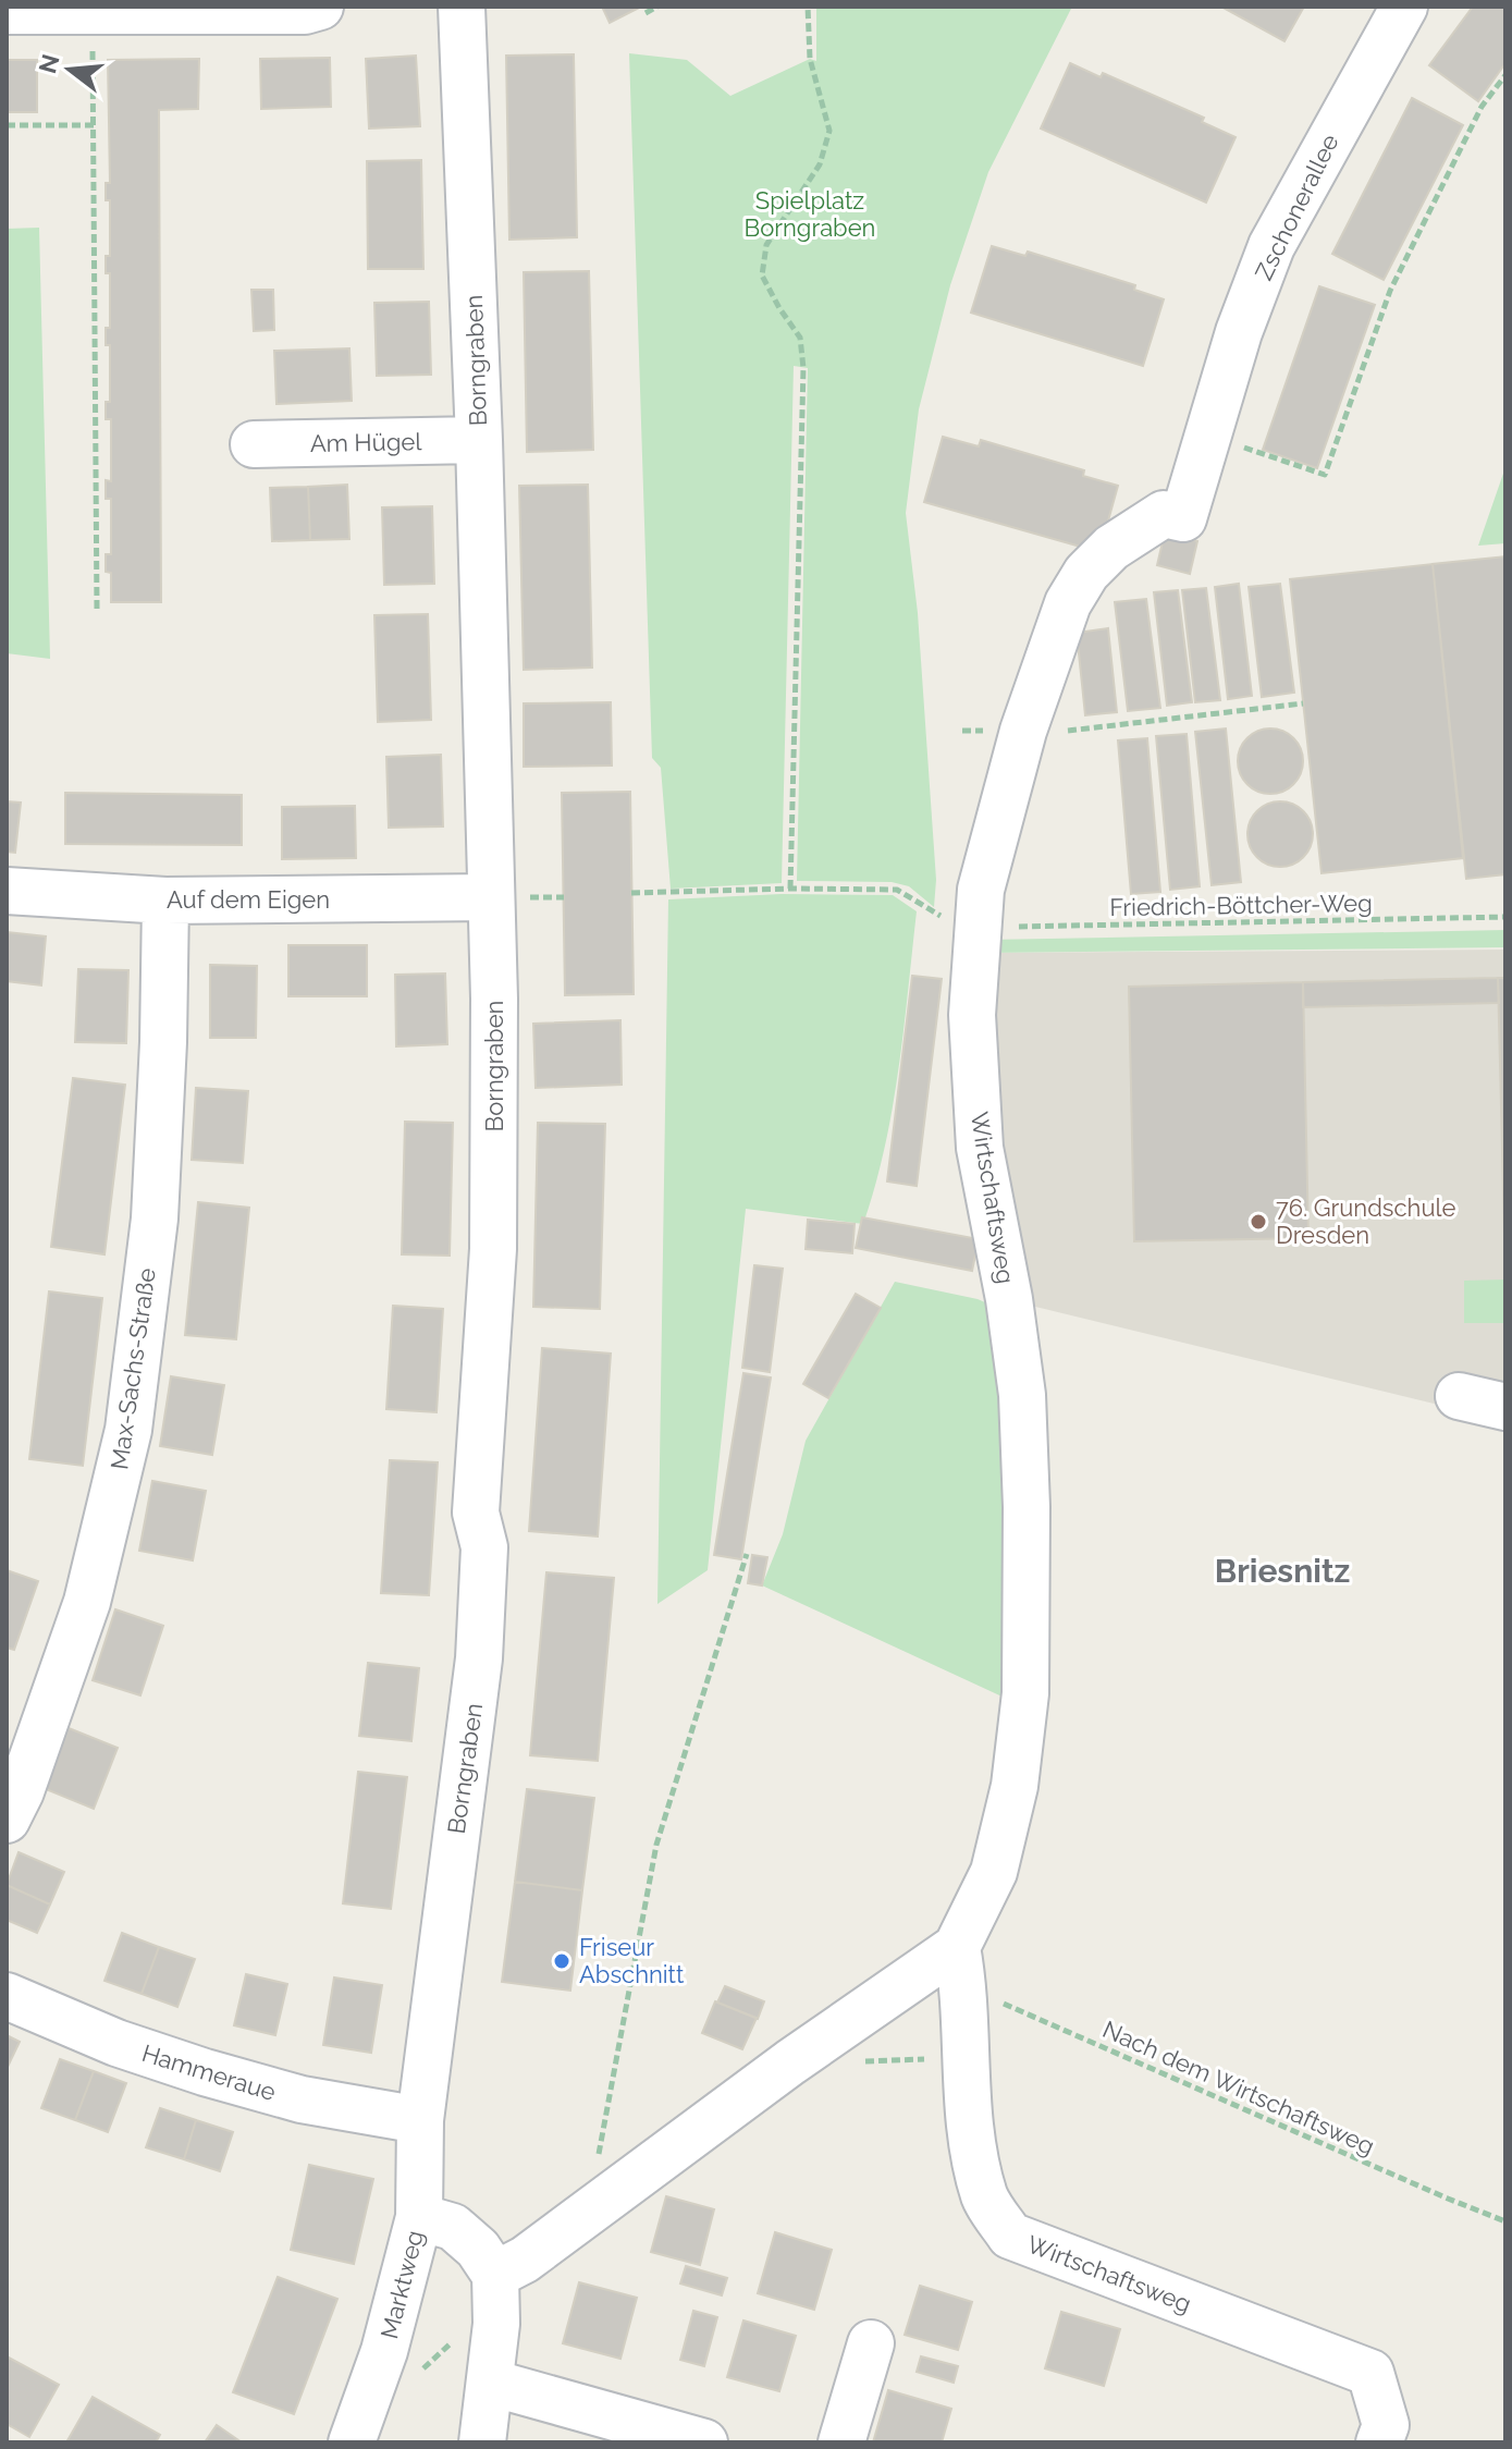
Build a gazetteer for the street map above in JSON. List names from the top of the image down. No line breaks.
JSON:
{"streets":{"street":["Zschonerallee","Borngraben","Am Hügel","Auf dem Eigen","Wirtschaftsweg","Max-Sachs-Straße","Hammeraue","Marktweg"],"path":["Friedrich-Böttcher-Weg","Nach dem Wirtschaftsweg"]},"crossings":[["Zschonerallee","Wirtschaftsweg"],["Borngraben","Am Hügel"],["Borngraben","Auf dem Eigen"],["Borngraben","Hammeraue"],["Borngraben","Marktweg"],["Auf dem Eigen","Max-Sachs-Straße"],["Friedrich-Böttcher-Weg","Wirtschaftsweg"],["Wirtschaftsweg","Nach dem Wirtschaftsweg"],["Hammeraue","Marktweg"]],"districts":["Briesnitz"],"parks":["Spielplatz Borngraben"],"places":["76. Grundschule Dresden","Friseur Abschnitt"],"north":"left"}
